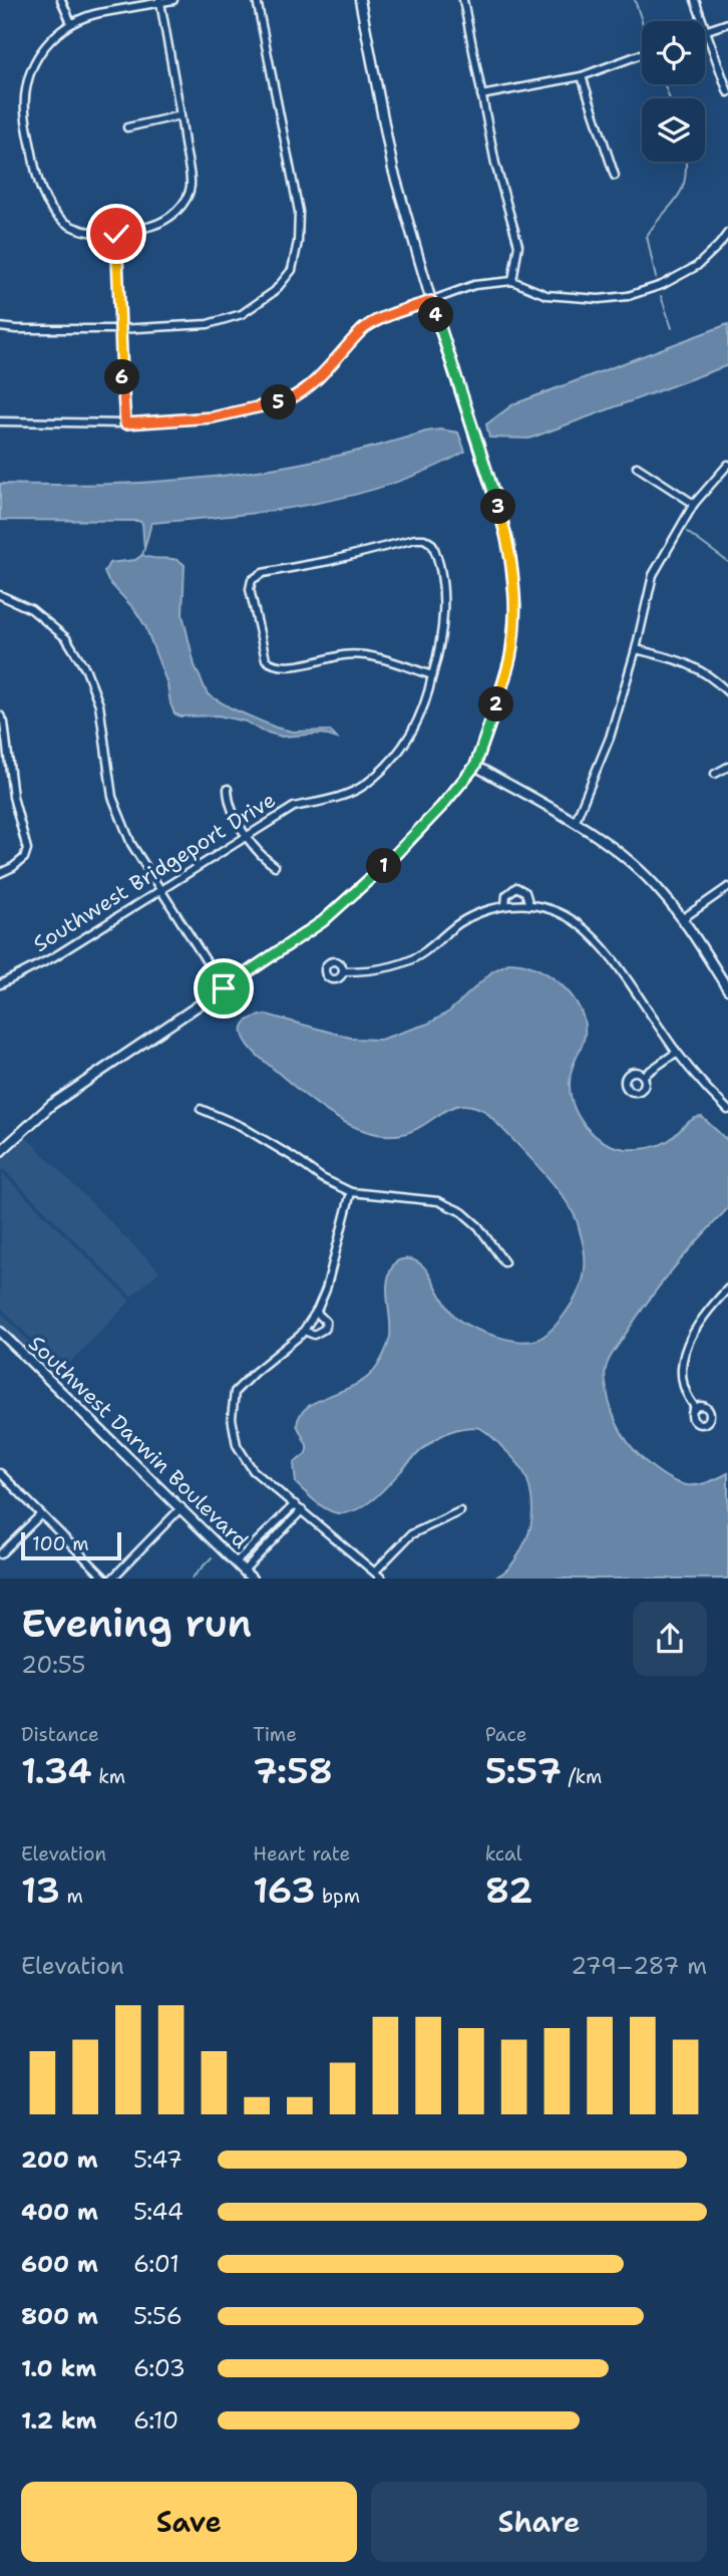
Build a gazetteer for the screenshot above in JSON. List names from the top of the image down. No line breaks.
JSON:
{"streets":{"street":["Southwest Bridgeport Drive","Southwest Darwin Boulevard"]},"scale_bar":"100 m","page":{"pins":["4","6","5","3","2","1"],"scale":"100 m","heading":["Evening run","20:55"],"stats":[["Distance","1.34 km"],["Time","7:58"],["Pace","5:57 /km"],["Elevation","13 m"],["Heart rate","163 bpm"],["kcal","82"]],"chart":["Elevation","279–287 m"],"list":[{"name":"200 m","note":"5:47"},{"name":"400 m","note":"5:44"},{"name":"600 m","note":"6:01"},{"name":"800 m","note":"5:56"},{"name":"1.0 km","note":"6:03"},{"name":"1.2 km","note":"6:10"}],"buttons":["Save","Share"]}}
